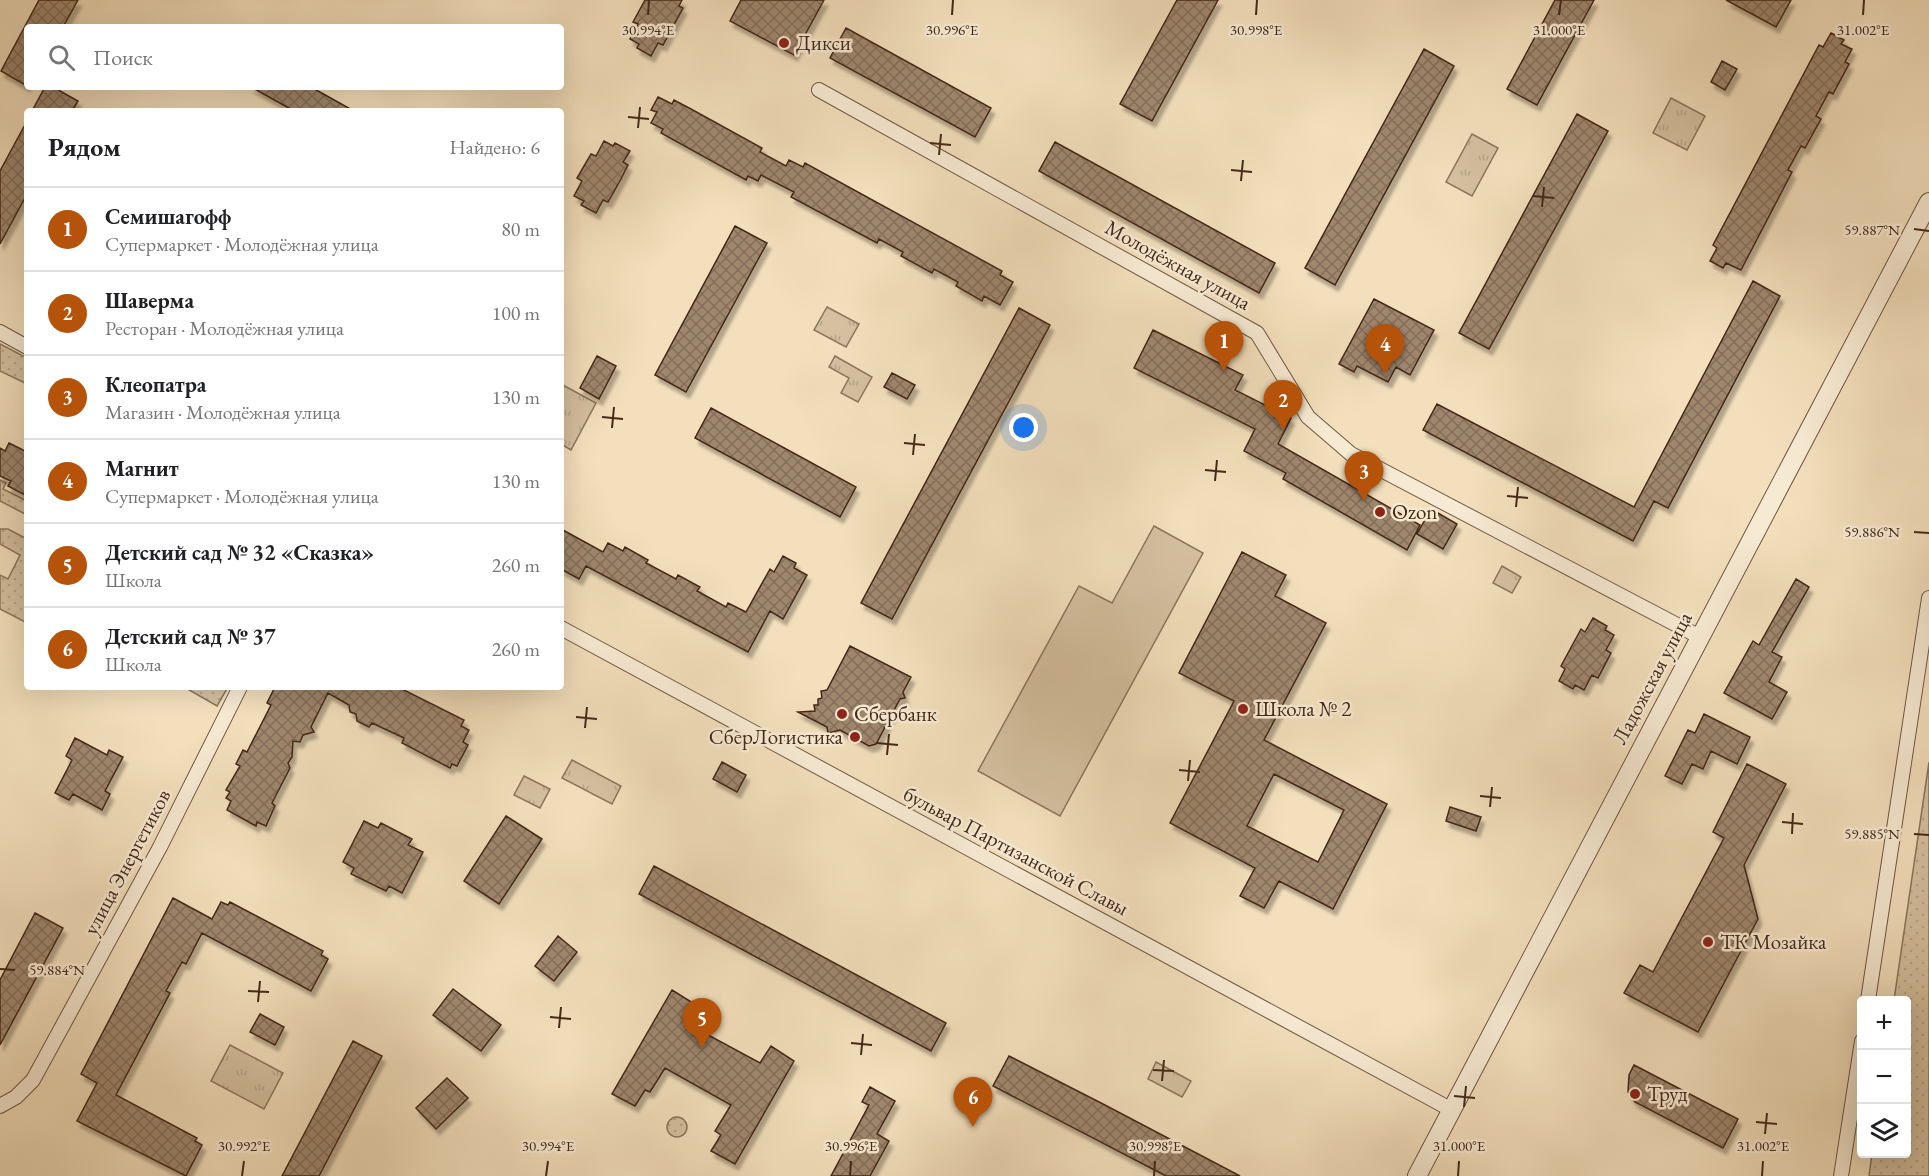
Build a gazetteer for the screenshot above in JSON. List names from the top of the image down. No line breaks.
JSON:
{"streets":{"street":["Молодёжная улица","Ладожская улица","бульвар Партизанской Славы","улица Энергетиков"]},"crossings":[["Молодёжная улица","Ладожская улица"],["Ладожская улица","бульвар Партизанской Славы"]],"places":["Дикси","Ozon","Школа № 2","Сбербанк","СберЛогистика","ТК Мозайка","Труд"],"page":{"search":"Поиск","heading":["Рядом","Найдено: 6"],"list":[{"mark":"1","name":"Семишагофф","note":"Супермаркет · Молодёжная улица","value":"80 m"},{"mark":"2","name":"Шаверма","note":"Ресторан · Молодёжная улица","value":"100 m"},{"mark":"3","name":"Клеопатра","note":"Магазин · Молодёжная улица","value":"130 m"},{"mark":"4","name":"Магнит","note":"Супермаркет · Молодёжная улица","value":"130 m"},{"mark":"5","name":"Детский сад № 32 «Сказка»","note":"Школа","value":"260 m"},{"mark":"6","name":"Детский сад № 37","note":"Школа","value":"260 m"}],"pins":["1","4","2","3","5","6"],"map_buttons":["+","−"]},"coordinates":["30.994°E","30.996°E","30.998°E","31.000°E","31.002°E","59.887°N","59.886°N","59.885°N","59.884°N","30.992°E"]}
